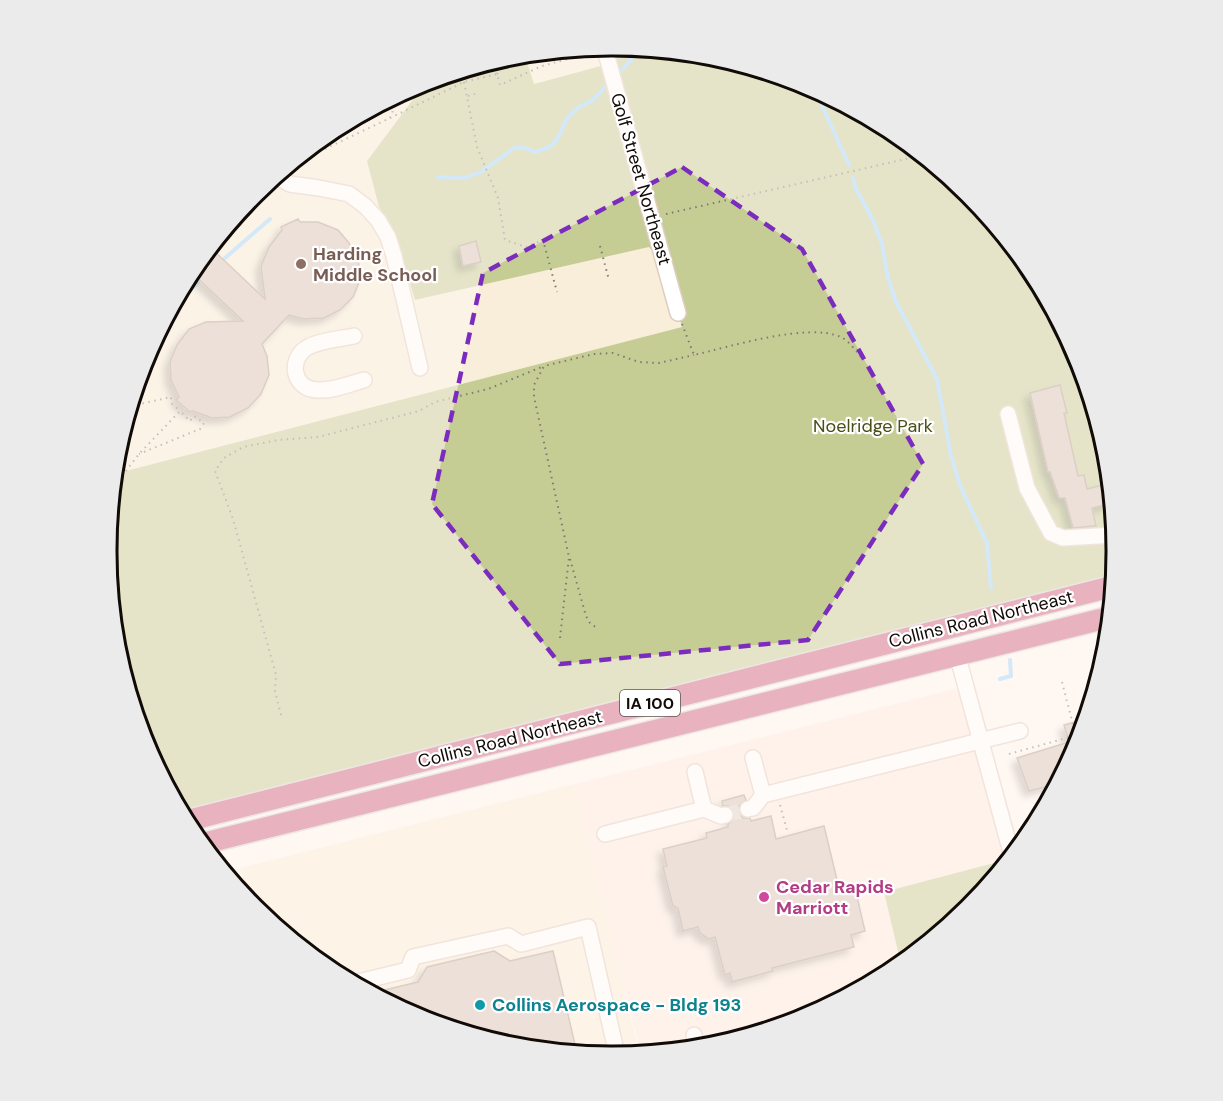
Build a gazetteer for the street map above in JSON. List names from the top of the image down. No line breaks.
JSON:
{"streets":{"highway":["Collins Road Northeast","IA 100"],"street":["Golf Street Northeast"]},"parks":["Noelridge Park"],"places":["Harding Middle School","Cedar Rapids Marriott","Collins Aerospace - Bldg 193"]}
